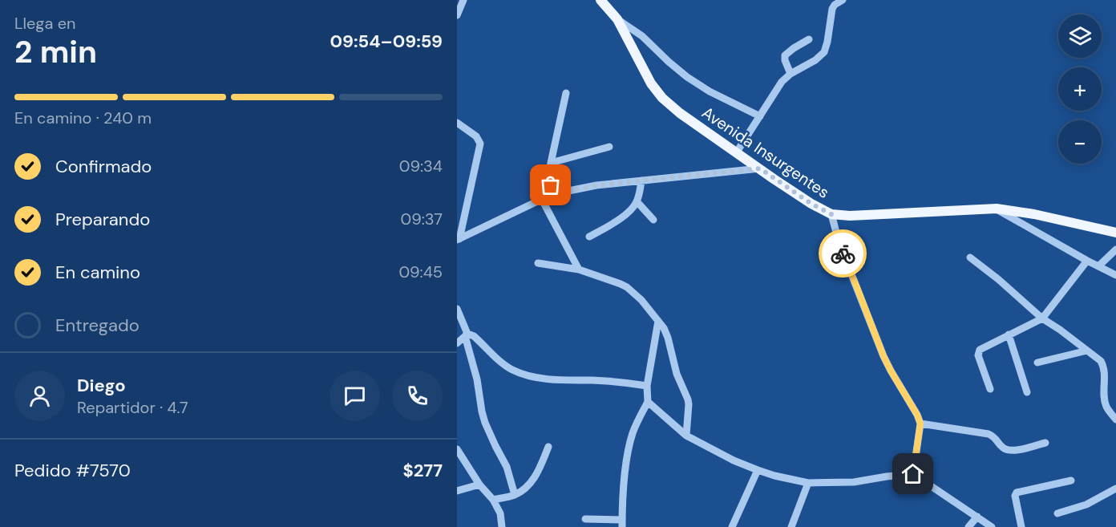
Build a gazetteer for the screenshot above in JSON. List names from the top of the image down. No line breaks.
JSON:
{"streets":{"main road":["Avenida Insurgentes"]},"page":{"heading":["2 min","Llega en","09:54–09:59"],"panel":["Diego","Repartidor · 4.7","Pedido #7570","$277"],"map_buttons":["+","−"],"bar":"En camino · 240 m","list":[["Confirmado","09:34"],["Preparando","09:37"],["En camino","09:45"],"Entregado"]}}
